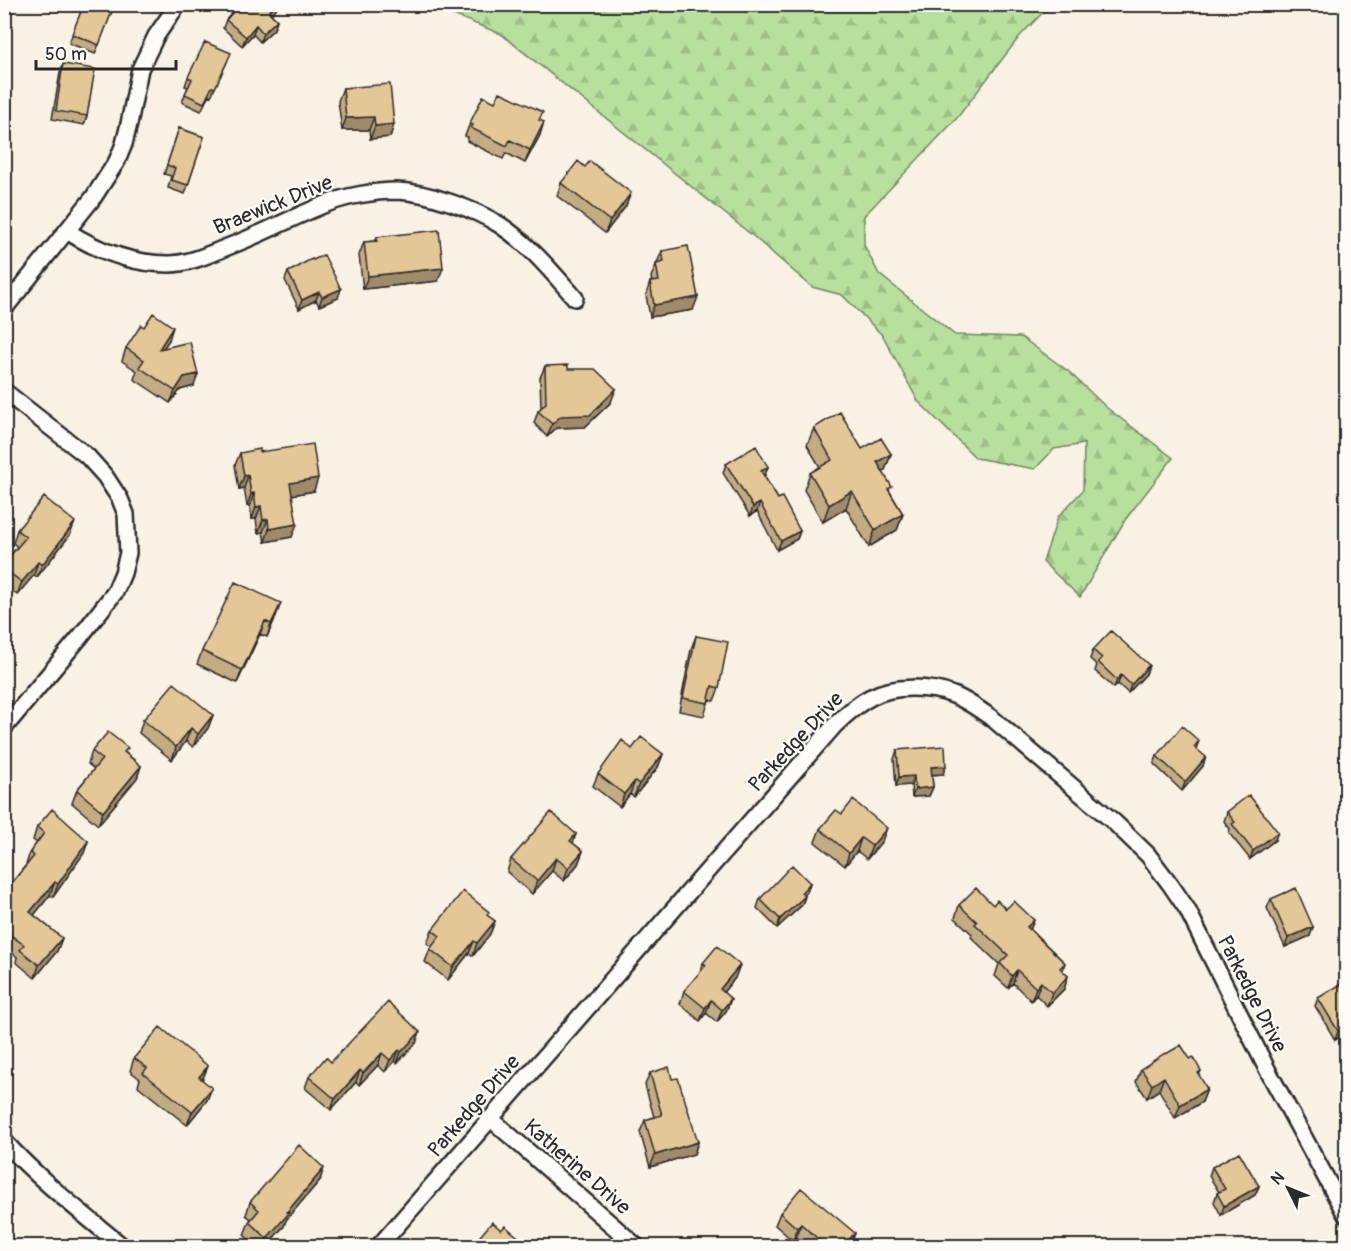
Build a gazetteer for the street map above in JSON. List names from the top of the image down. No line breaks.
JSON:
{"streets":{"street":["Braewick Drive","Parkedge Drive","Katherine Drive"]},"crossings":[["Parkedge Drive","Katherine Drive"]],"scale_bar":"50 m","north":"top left"}
